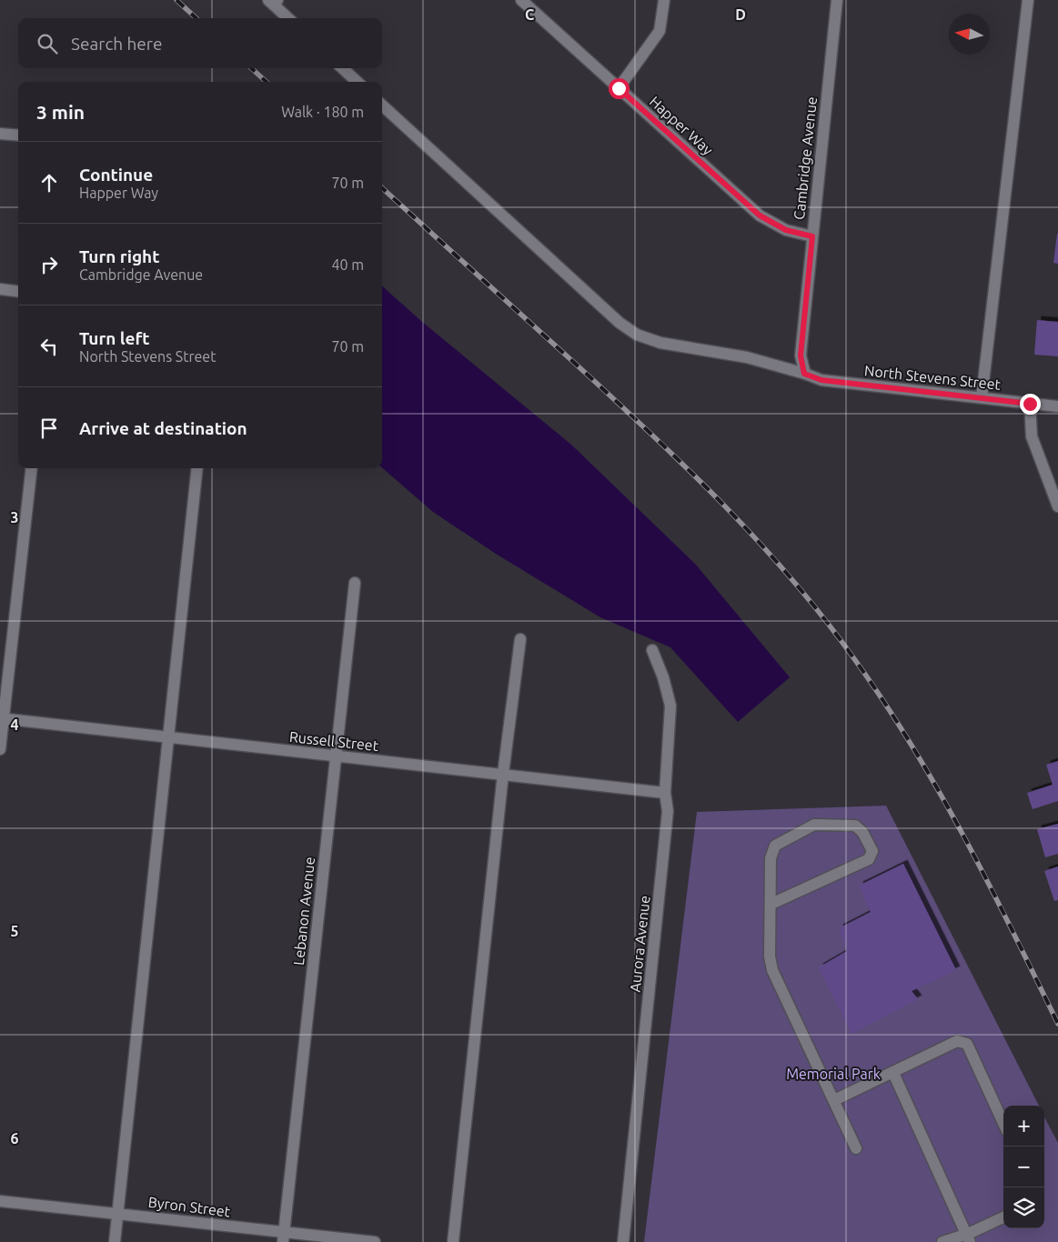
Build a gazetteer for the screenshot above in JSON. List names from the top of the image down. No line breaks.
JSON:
{"streets":{"street":["Happer Way","Cambridge Avenue","North Stevens Street","Russell Street","Lebanon Avenue","Aurora Avenue","Byron Street"]},"crossings":[["Happer Way","Cambridge Avenue"],["Cambridge Avenue","North Stevens Street"],["Russell Street","Lebanon Avenue"],["Russell Street","Aurora Avenue"],["Lebanon Avenue","Byron Street"]],"parks":["Memorial Park"],"north":"left","page":{"search":"Search here","heading":["3 min","Walk · 180 m"],"list":[["Continue","Happer Way","70 m"],["Turn right","Cambridge Avenue","40 m"],["Turn left","North Stevens Street","70 m"],"Arrive at destination"],"map_buttons":["+","−"]},"grid":{"columns":["C","D"],"rows":["3","4","5","6"]}}
